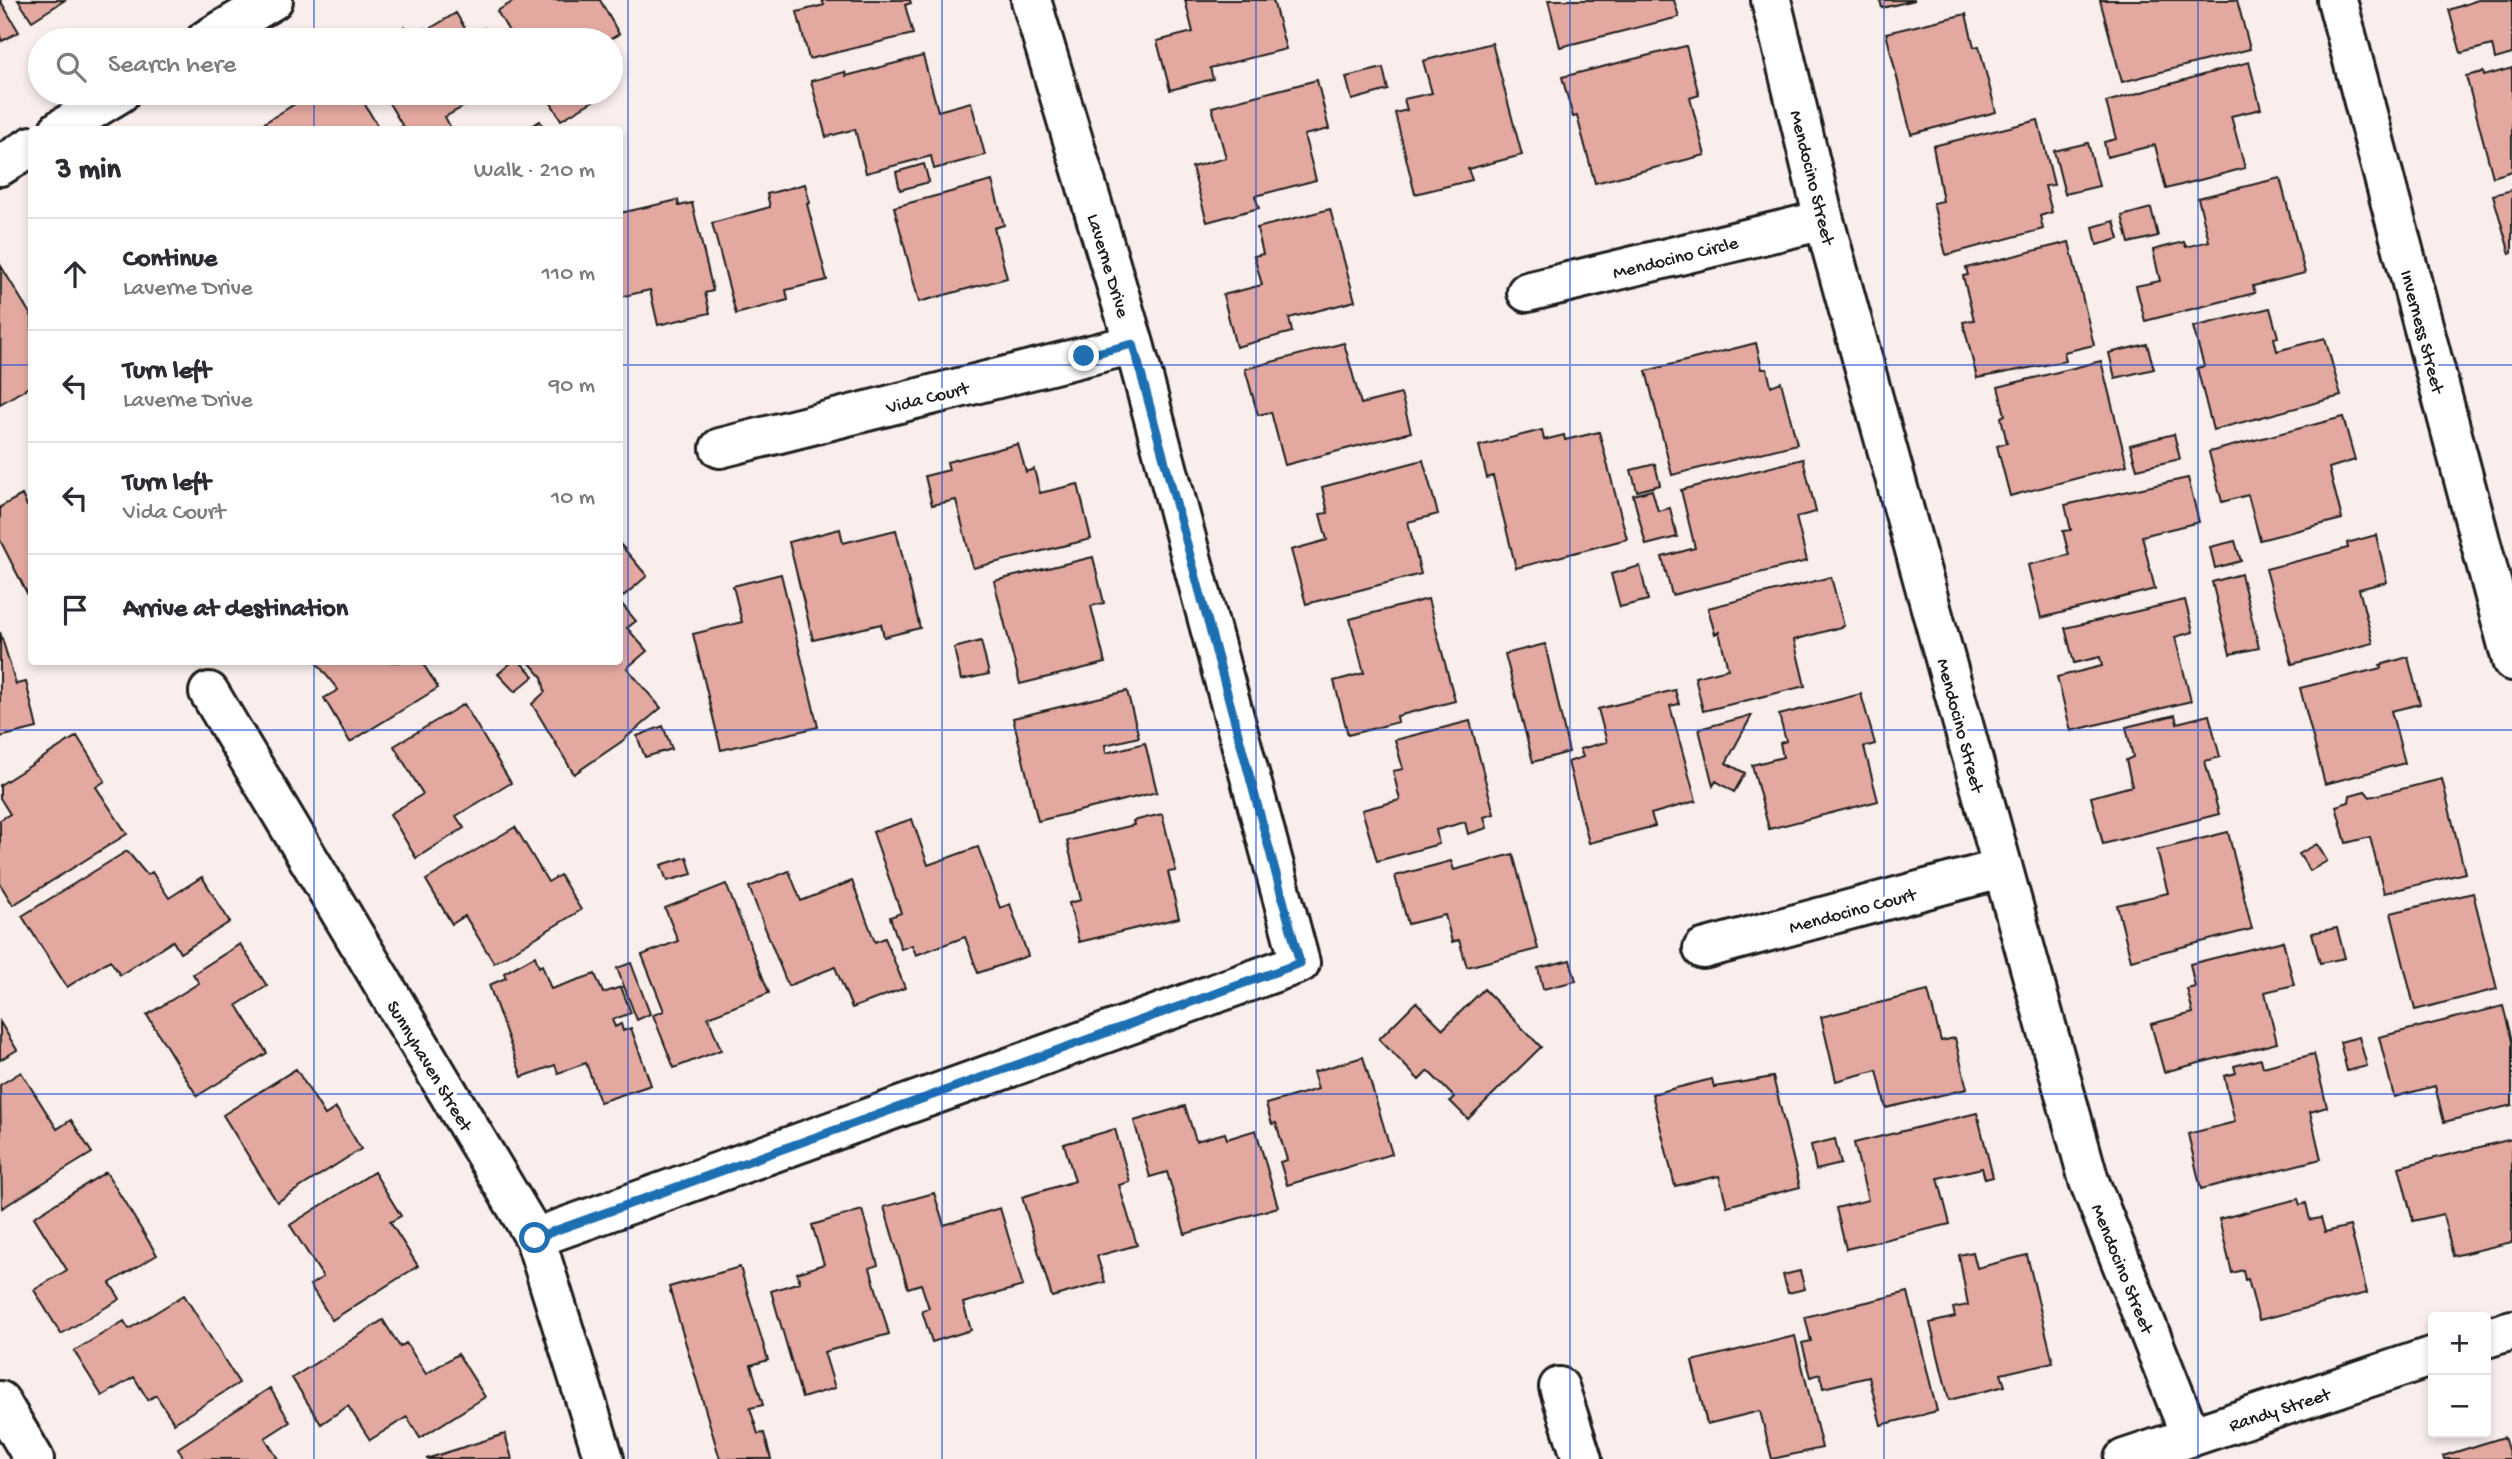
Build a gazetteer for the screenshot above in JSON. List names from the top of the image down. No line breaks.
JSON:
{"streets":{"street":["Mendocino Street","Mendocino Circle","Laverne Drive","Inverness Street","Vida Court","Mendocino Court","Sunnyhaven Street","Randy Street"]},"crossings":[["Mendocino Street","Mendocino Circle"],["Mendocino Street","Mendocino Court"],["Mendocino Street","Randy Street"],["Laverne Drive","Vida Court"],["Laverne Drive","Sunnyhaven Street"]],"page":{"search":"Search here","heading":["3 min","Walk · 210 m"],"list":[["Continue","Laverne Drive","110 m"],["Turn left","Laverne Drive","90 m"],["Turn left","Vida Court","10 m"],"Arrive at destination"],"map_buttons":["+","−"]}}
